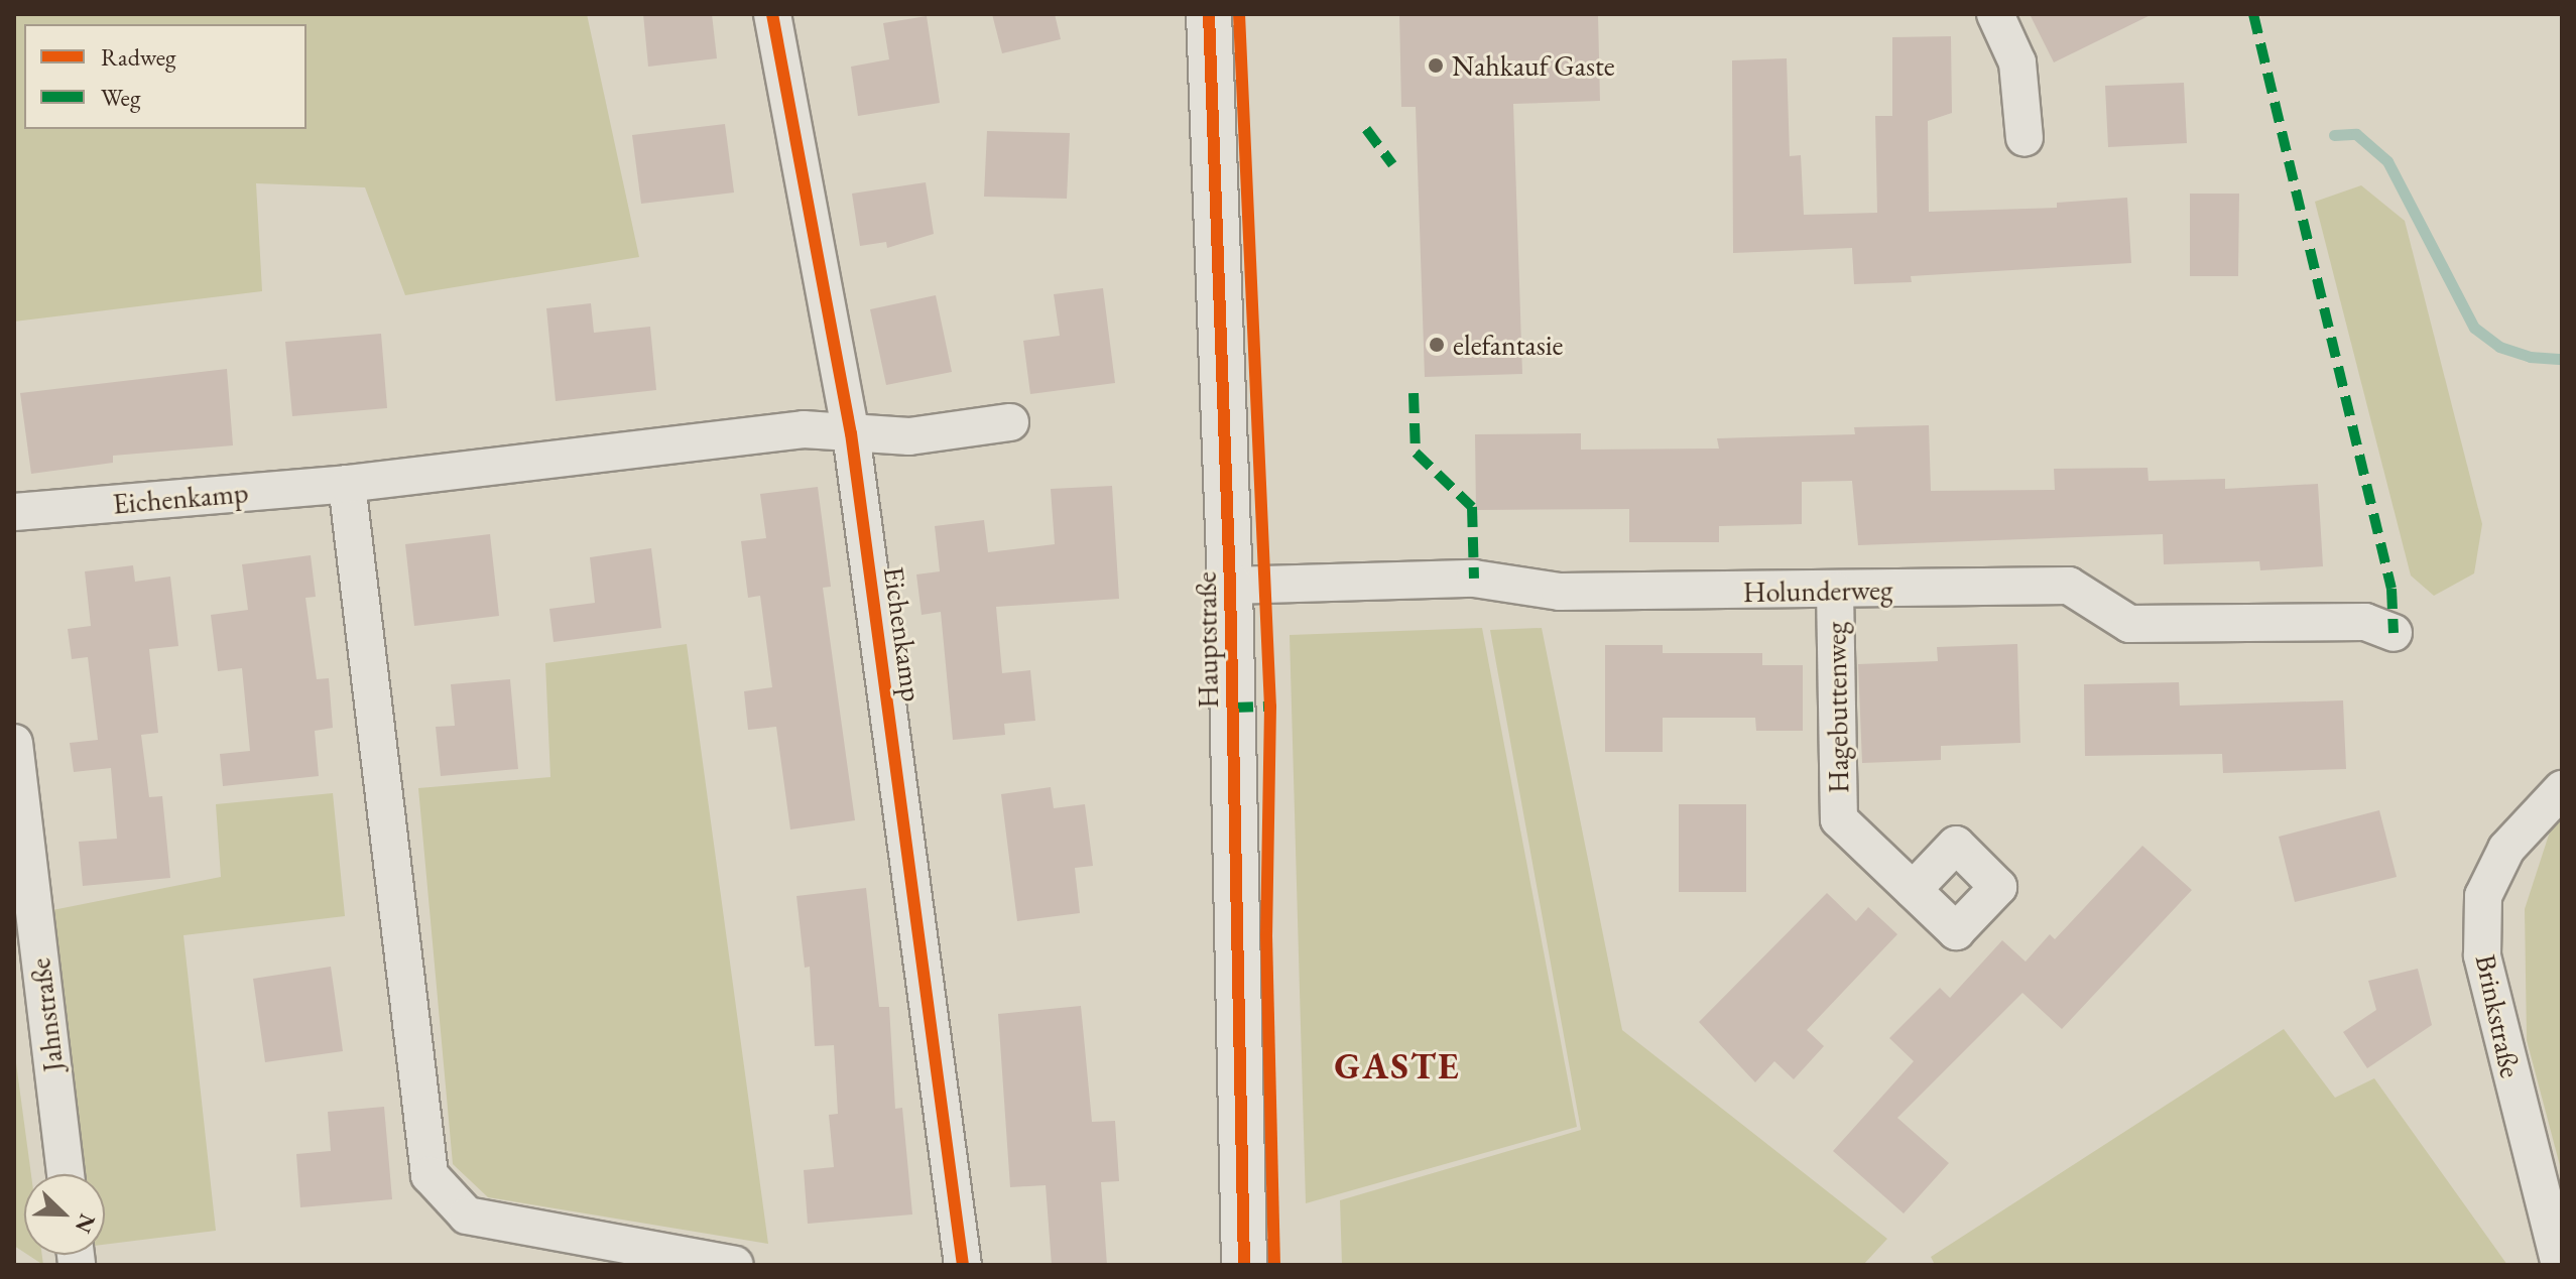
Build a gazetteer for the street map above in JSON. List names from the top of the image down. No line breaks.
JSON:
{"streets":{"street":["Eichenkamp","Holunderweg","Hauptstraße","Hagebuttenweg","Jahnstraße","Brinkstraße"]},"crossings":[["Holunderweg","Hauptstraße"],["Holunderweg","Hagebuttenweg"]],"districts":["GASTE"],"places":["Nahkauf Gaste","elefantasie"],"legend":["Radweg","Weg"],"north":"bottom right"}
